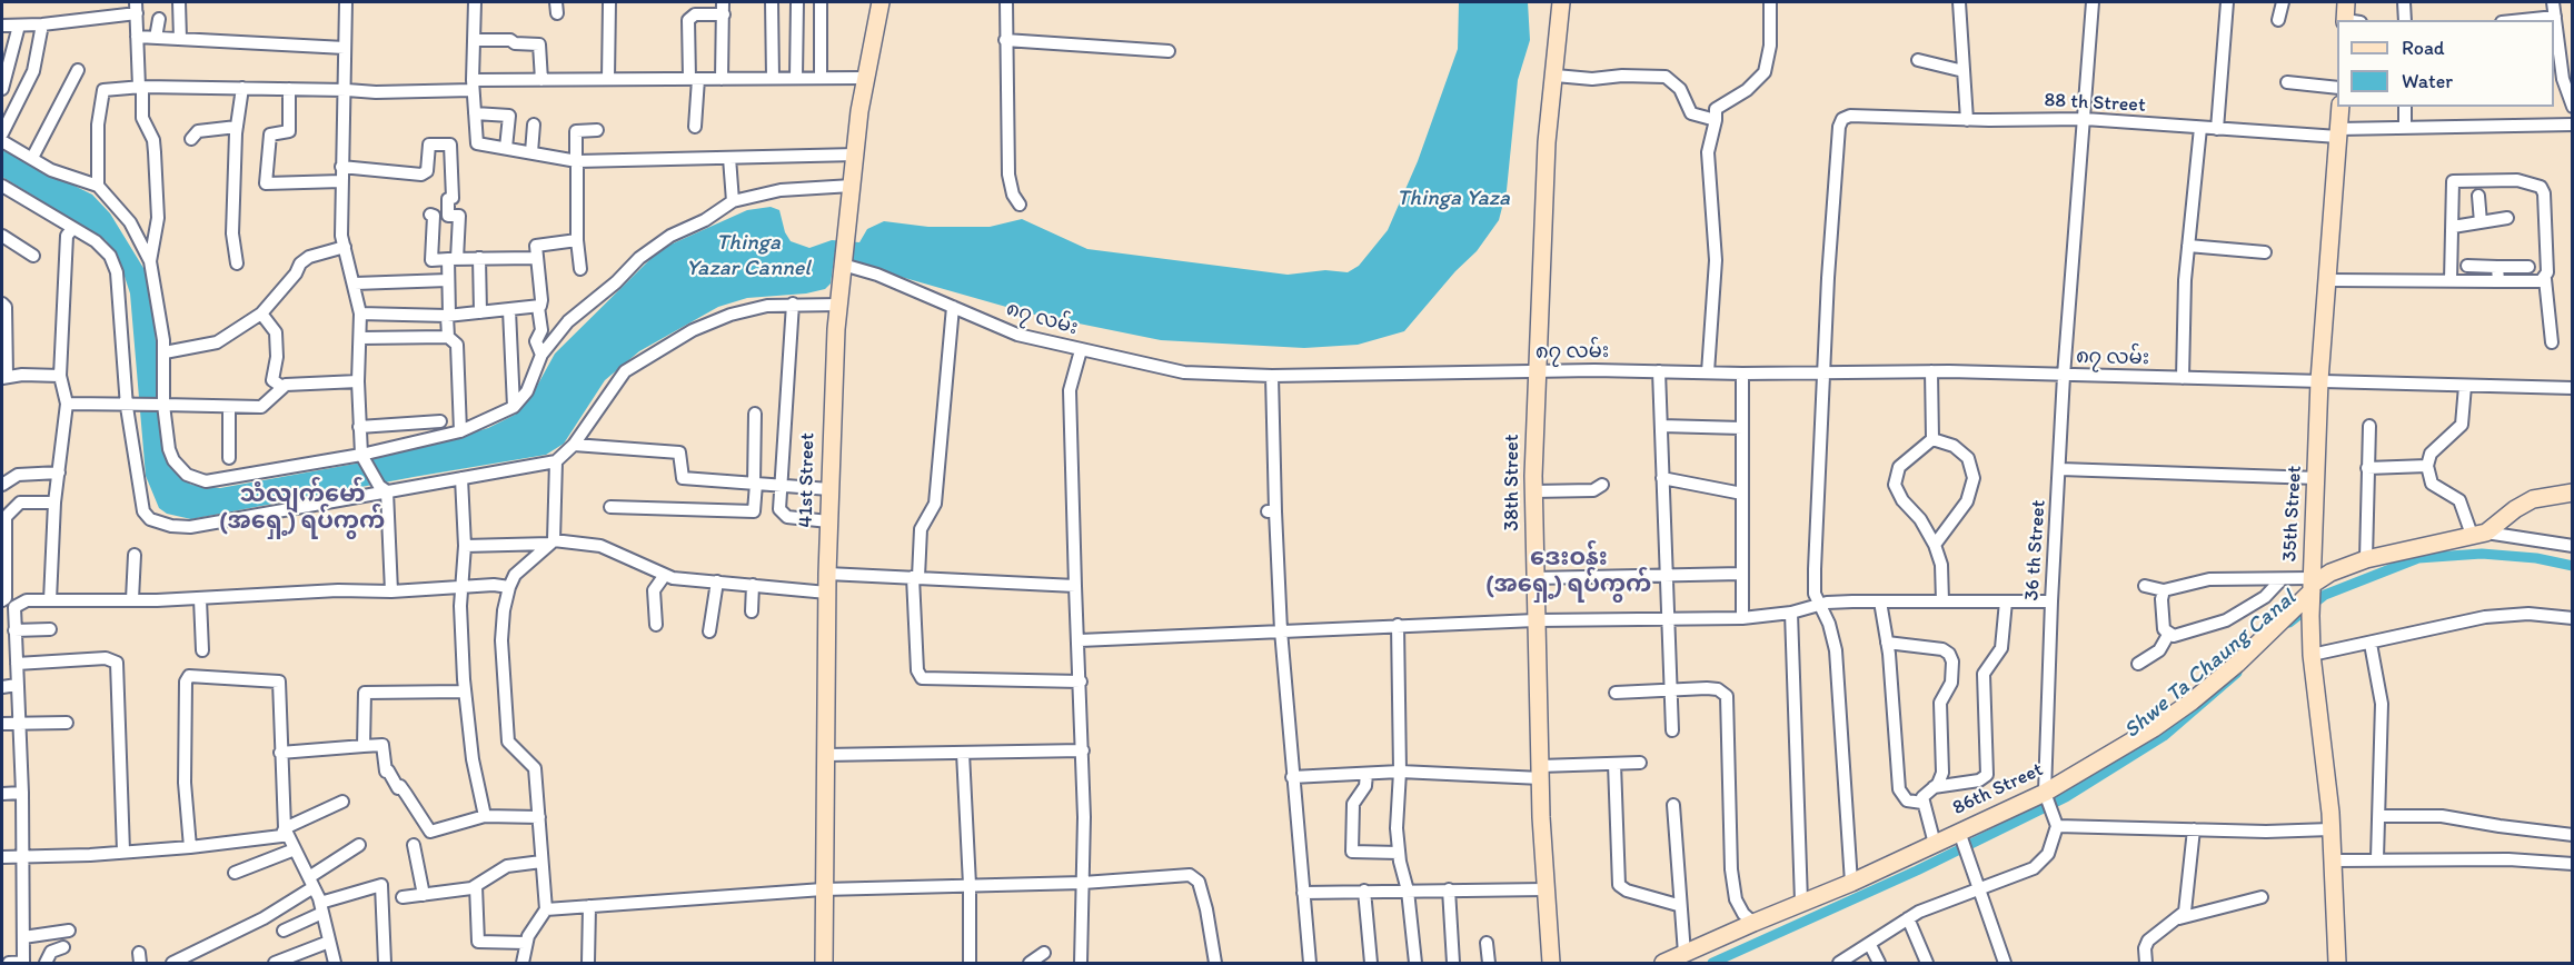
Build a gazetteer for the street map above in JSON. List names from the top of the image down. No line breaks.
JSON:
{"streets":{"main road":["41st Street","38th Street","35th Street","86th Street"],"street":["88 th Street","၈၇ လမ်း","36 th Street"]},"crossings":[["88 th Street","၈၇ လမ်း"],["88 th Street","35th Street"],["88 th Street","36 th Street"],["၈၇ လမ်း","41st Street"],["၈၇ လမ်း","38th Street"],["၈၇ လမ်း","35th Street"],["၈၇ လမ်း","36 th Street"],["35th Street","86th Street"],["36 th Street","86th Street"]],"districts":["သံလျက်မော် (အရှေ့) ရပ်ကွက်","ဒေးဝန်း (အရှေ့) ရပ်ကွက်"],"water":["Thinga Yaza","Thinga Yazar Cannel","Shwe Ta Chaung Canal"],"legend":["Road","Water"]}
